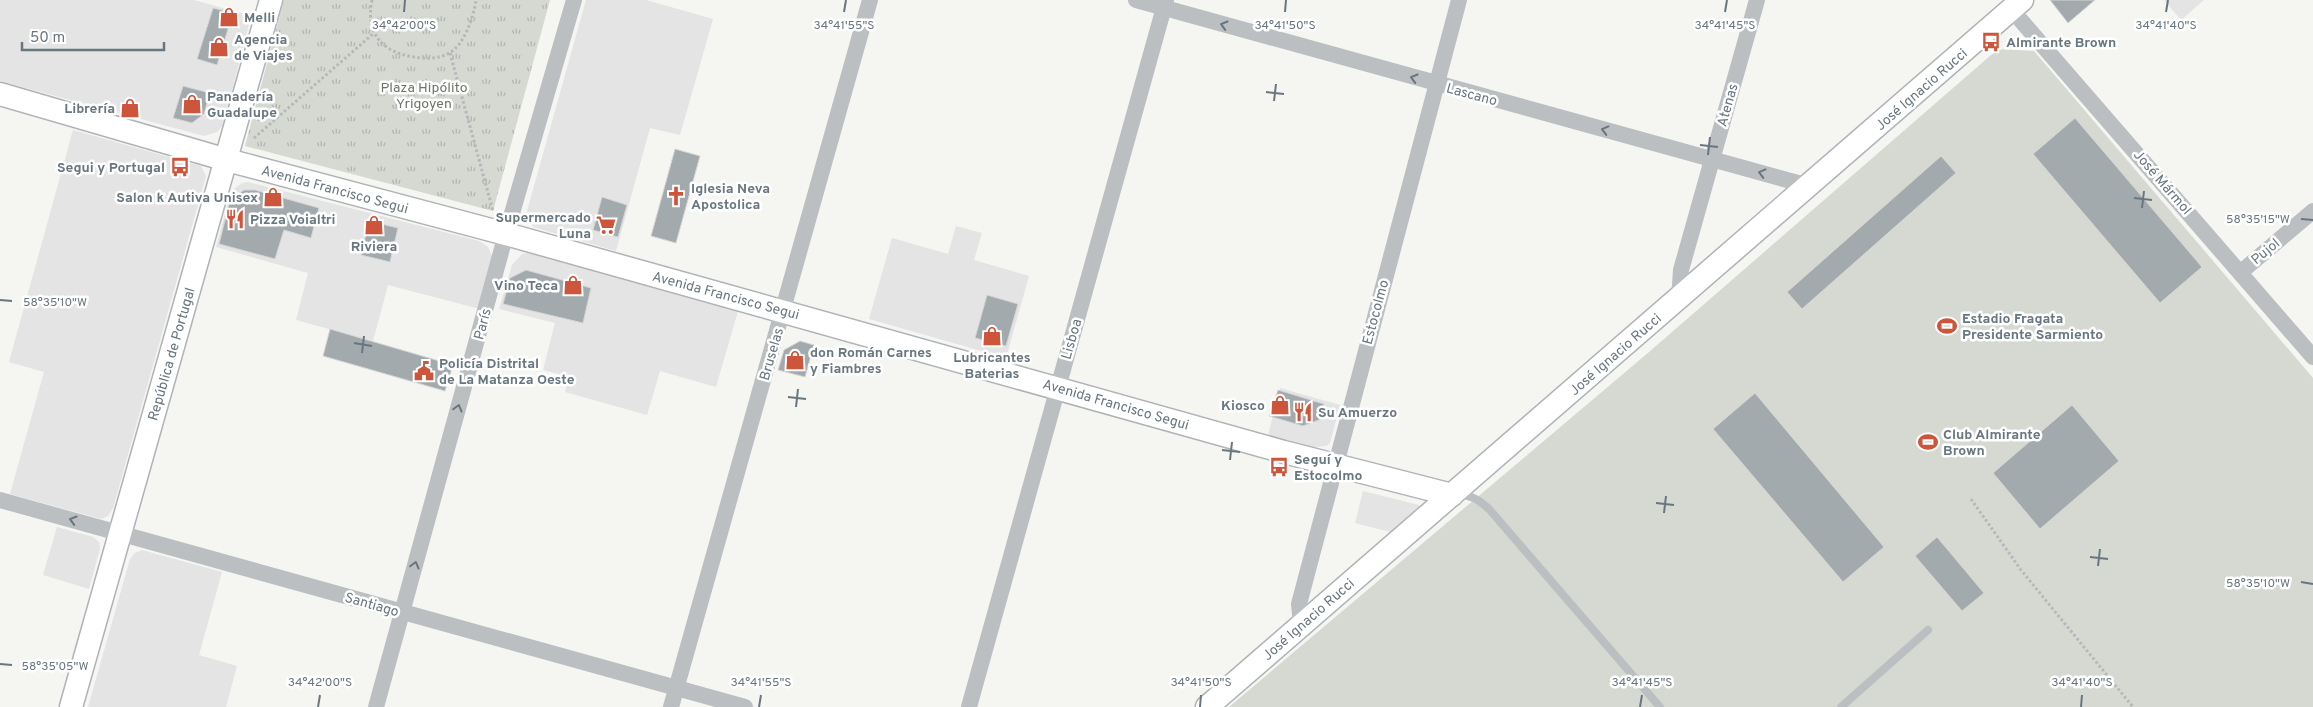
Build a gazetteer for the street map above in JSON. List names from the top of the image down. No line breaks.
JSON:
{"streets":{"street":["José Ignacio Rucci","Lascano","Atenas","José Mármol","Avenida Francisco Segui","Pujol","Estocolmo","París","Lisboa","República de Portugal","Bruselas","Santiago"]},"crossings":[["José Ignacio Rucci","Lascano"],["José Ignacio Rucci","Atenas"],["José Ignacio Rucci","José Mármol"],["José Ignacio Rucci","Avenida Francisco Segui"],["José Ignacio Rucci","Estocolmo"],["Lascano","Atenas"],["Lascano","Estocolmo"],["Lascano","Lisboa"],["José Mármol","Pujol"],["Avenida Francisco Segui","Estocolmo"],["Avenida Francisco Segui","París"],["Avenida Francisco Segui","Lisboa"],["Avenida Francisco Segui","República de Portugal"],["Avenida Francisco Segui","Bruselas"],["París","Santiago"],["República de Portugal","Santiago"],["Bruselas","Santiago"]],"one_way":["Lascano","París"],"parks":["Plaza Hipólito Yrigoyen"],"places":{"shop":["Melli","Agencia de Viajes","Panadería Guadalupe","Librería","Salon k Autiva Unisex","Riviera","Vino Teca","Lubricantes Baterias","don Román Carnes y Fiambres","Kiosco"],"bus stop":["Almirante Brown","Segui y Portugal","Seguí y Estocolmo"],"church":["Iglesia Neva Apostolica"],"restaurant":["Pizza Voialtri","Su Amuerzo"],"supermarket":["Supermercado Luna"],"sports":["Estadio Fragata Presidente Sarmiento","Club Almirante Brown"],"public building":["Policía Distrital de La Matanza Oeste"]},"scale_bar":"50 m","coordinates":["34°42'00\"S","34°41'55\"S","34°41'50\"S","34°41'45\"S","34°41'40\"S","58°35'15\"W","58°35'10\"W","58°35'05\"W"]}
